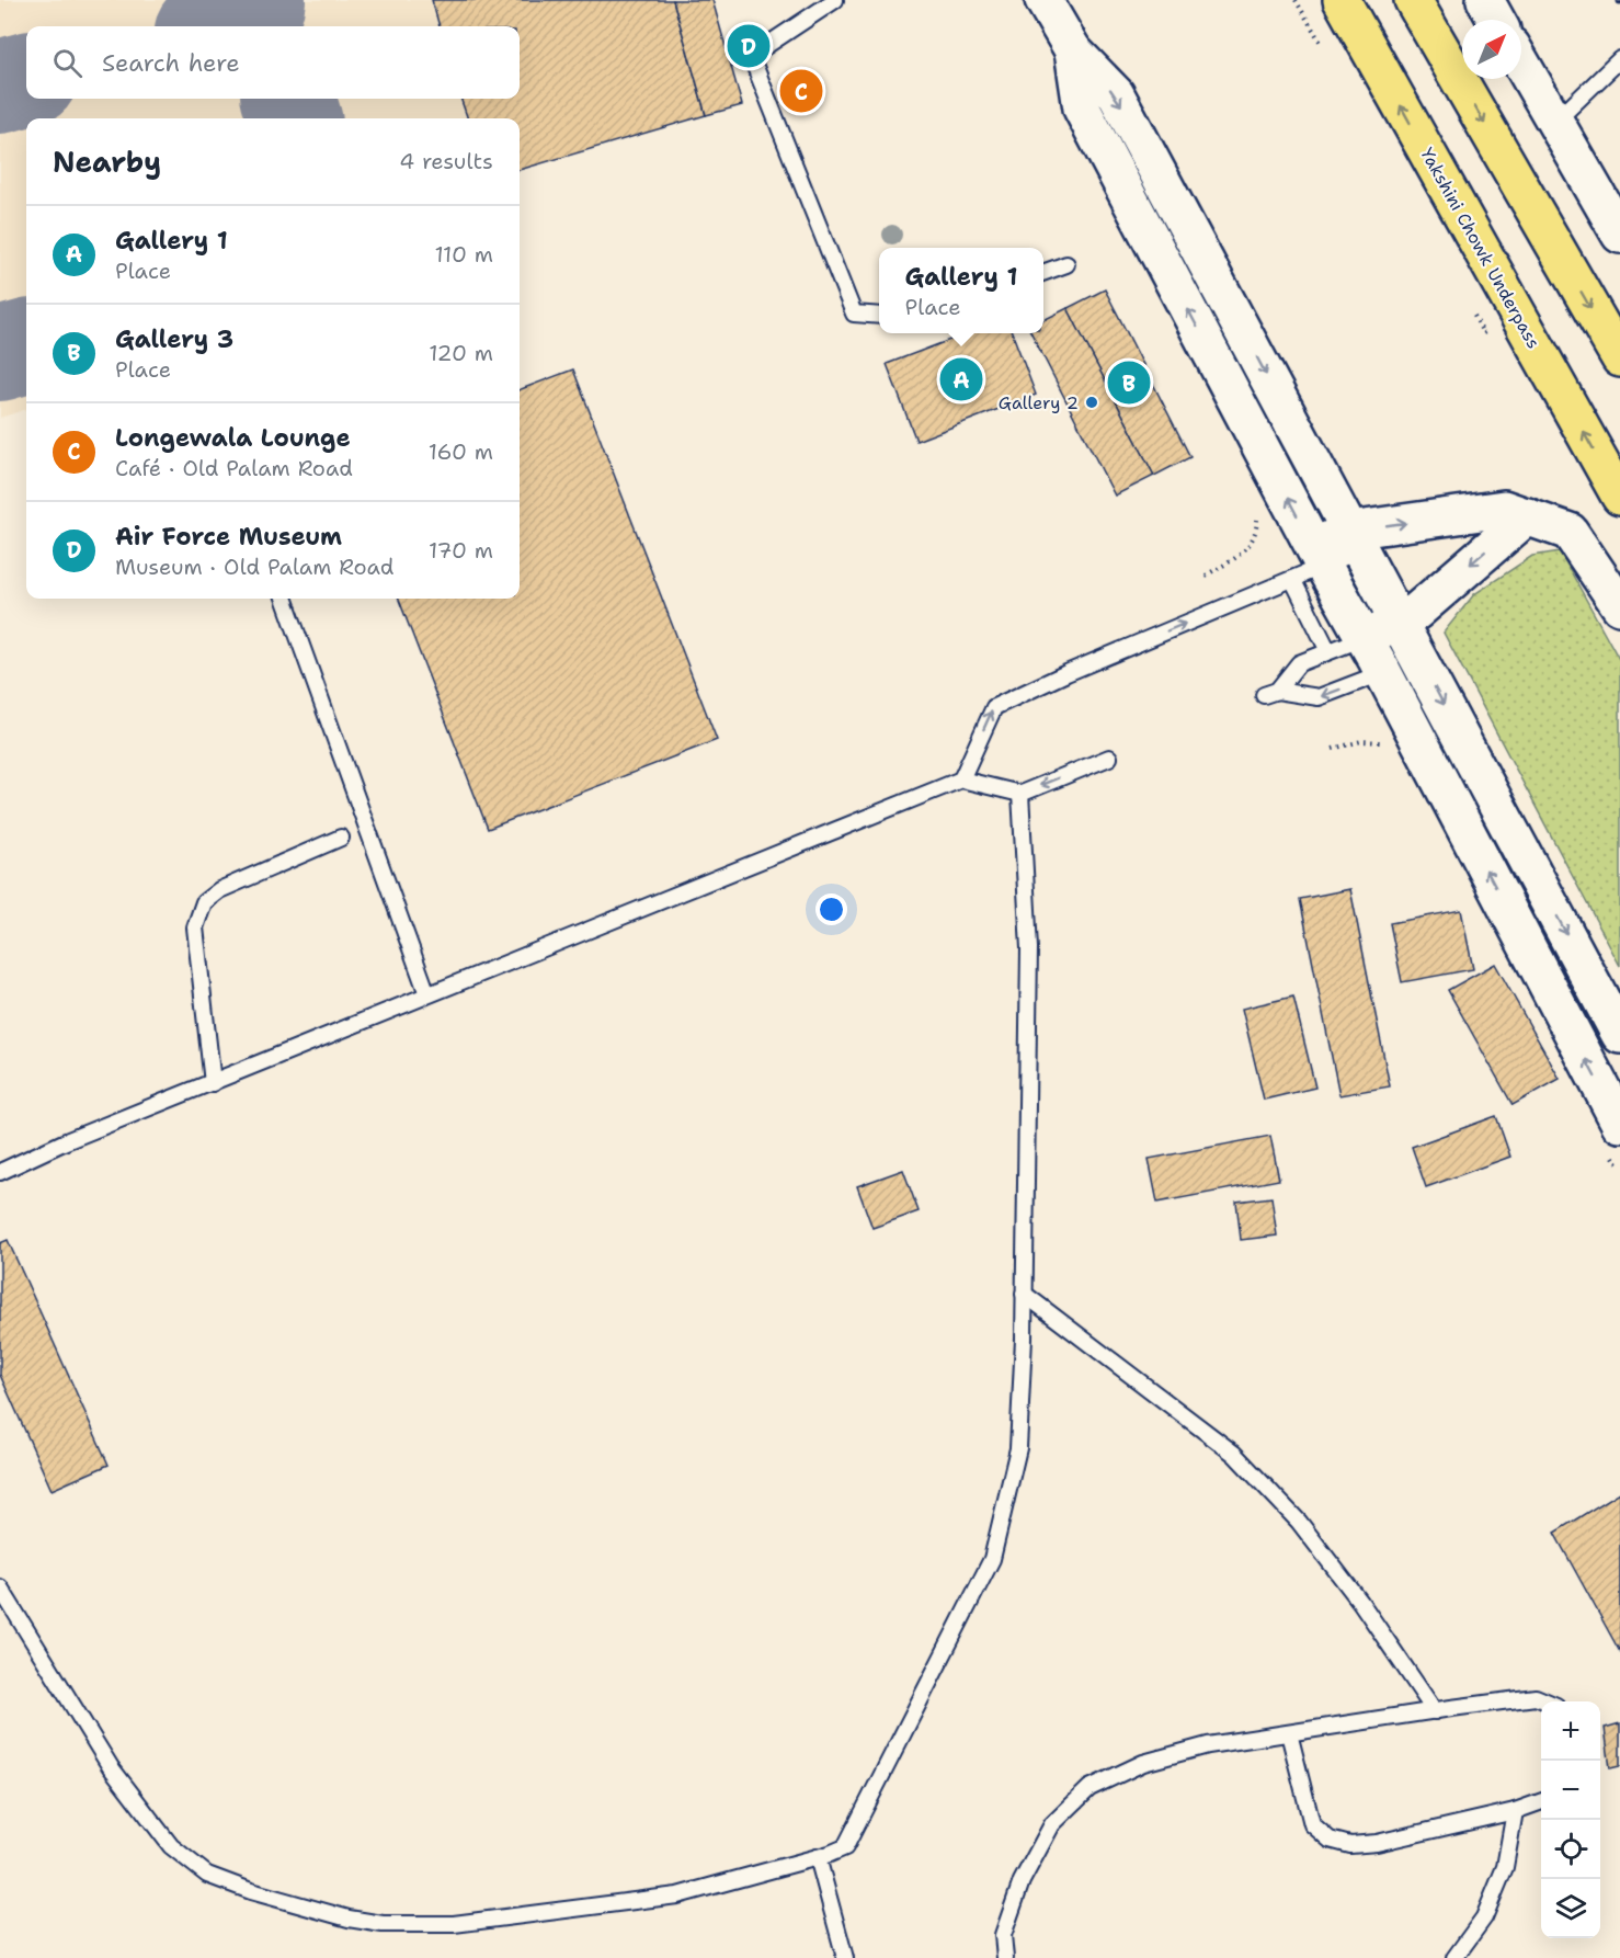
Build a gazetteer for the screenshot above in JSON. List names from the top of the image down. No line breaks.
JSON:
{"streets":{"main road":["Yakshini Chowk Underpass"]},"places":["Gallery 2"],"north":"top right","page":{"pins":["D","C","A","B"],"search":"Search here","heading":["Nearby","4 results"],"list":[{"mark":"A","name":"Gallery 1","note":"Place","value":"110 m"},{"mark":"B","name":"Gallery 3","note":"Place","value":"120 m"},{"mark":"C","name":"Longewala Lounge","note":"Café · Old Palam Road","value":"160 m"},{"mark":"D","name":"Air Force Museum","note":"Museum · Old Palam Road","value":"170 m"}],"popup":["Gallery 1","Place"],"map_buttons":["+","−"]}}
